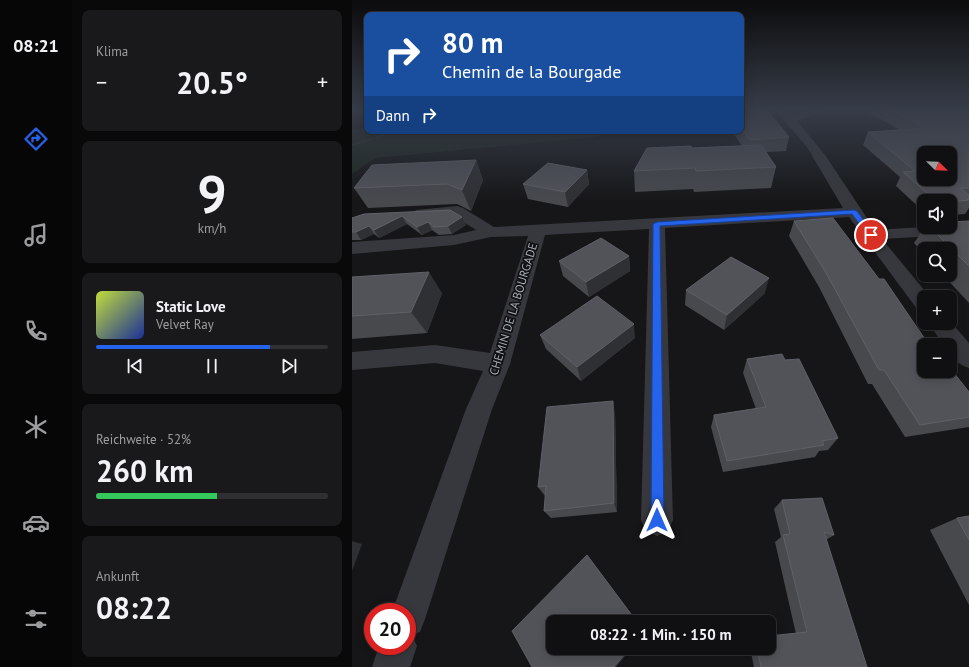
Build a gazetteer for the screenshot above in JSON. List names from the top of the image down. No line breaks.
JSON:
{"streets":{"street":["CHEMIN DE LA BOURGADE"]},"north":"bottom right","page":{"tabs":"08:21","tile":["Klima",["9","km/h"],["Reichweite · 52%","260 km"],["Ankunft","08:22"]],"turn":["80 m","Chemin de la Bourgade"],"heat":["−","20.5°","+"],"then":"Dann","map_buttons":["+","−"],"song":["Static Love","Velvet Ray"],"limit":"20","trip":"08:22 · 1 Min. · 150 m"}}
